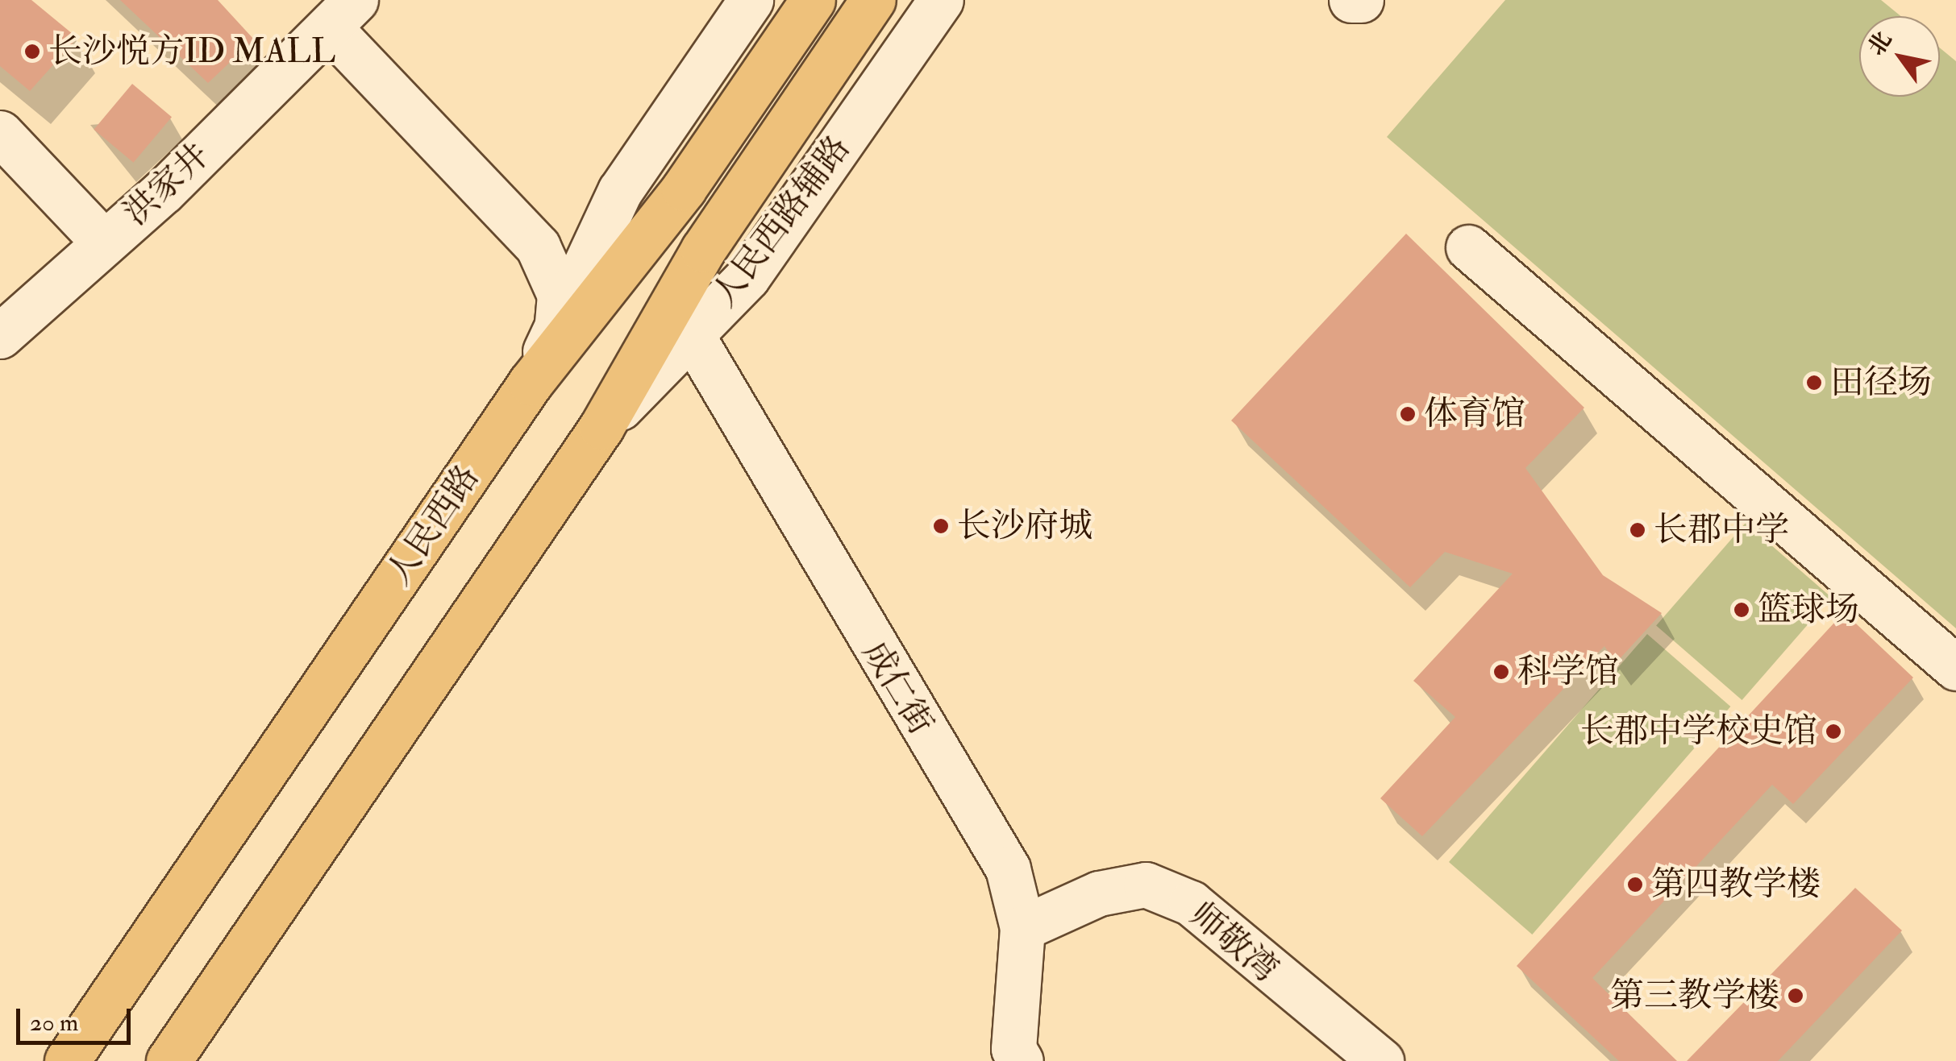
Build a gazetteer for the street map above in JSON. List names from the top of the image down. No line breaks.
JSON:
{"streets":{"main road":["人民西路"],"street":["洪家井","人民西路辅路","成仁街","师敬湾"]},"crossings":[["人民西路辅路","成仁街"],["成仁街","师敬湾"]],"places":["长沙悦方ID MALL","田径场","体育馆","长沙府城","长郡中学","篮球场","科学馆","长郡中学校史馆","第四教学楼","第三教学楼"],"scale_bar":"20 m","north":"top left"}
